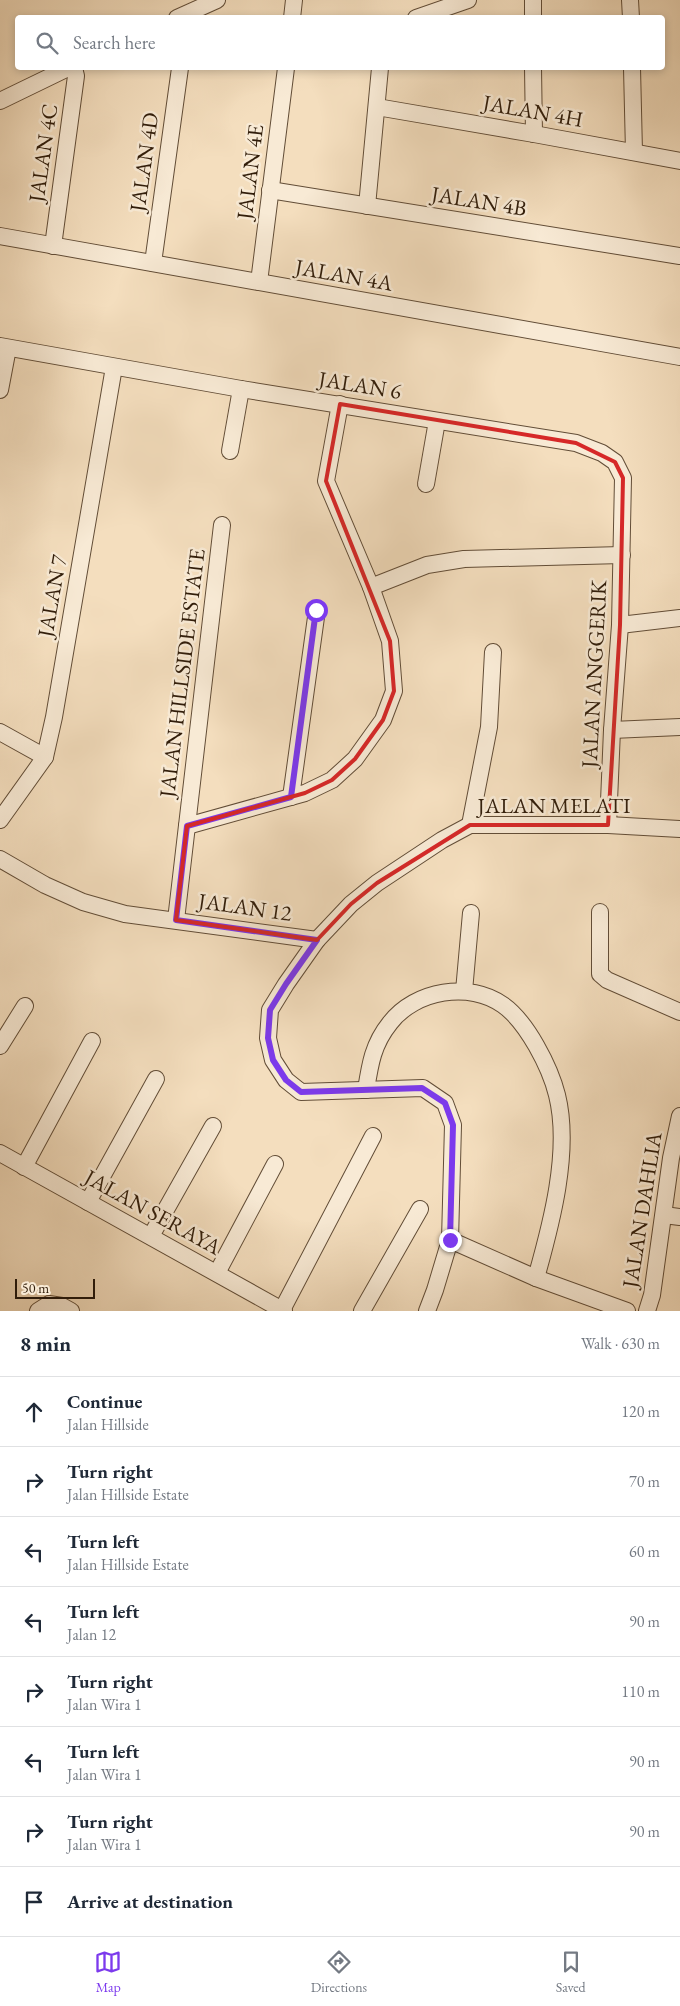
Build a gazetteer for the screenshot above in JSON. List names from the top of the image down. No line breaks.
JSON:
{"streets":{"street":["JALAN 4H","JALAN 4C","JALAN 4D","JALAN 4E","JALAN 4B","JALAN 4A","JALAN 6","JALAN 7","JALAN HILLSIDE ESTATE","JALAN ANGGERIK","JALAN MELATI","JALAN 12","JALAN DAHLIA","JALAN SERAYA"]},"crossings":[["JALAN 4C","JALAN 4A"],["JALAN 4D","JALAN 4A"],["JALAN 4E","JALAN 4B"],["JALAN 4E","JALAN 4A"],["JALAN 6","JALAN 7"],["JALAN 6","JALAN HILLSIDE ESTATE"],["JALAN 6","JALAN ANGGERIK"],["JALAN HILLSIDE ESTATE","JALAN 12"],["JALAN ANGGERIK","JALAN MELATI"],["JALAN MELATI","JALAN 12"]],"scale_bar":"50 m","page":{"search":"Search here","scale":"50 m","heading":["8 min","Walk · 630 m"],"list":[["Continue","Jalan Hillside","120 m"],["Turn right","Jalan Hillside Estate","70 m"],["Turn left","Jalan Hillside Estate","60 m"],["Turn left","Jalan 12","90 m"],["Turn right","Jalan Wira 1","110 m"],["Turn left","Jalan Wira 1","90 m"],["Turn right","Jalan Wira 1","90 m"],"Arrive at destination"],"nav":["Map","Directions","Saved"]}}
